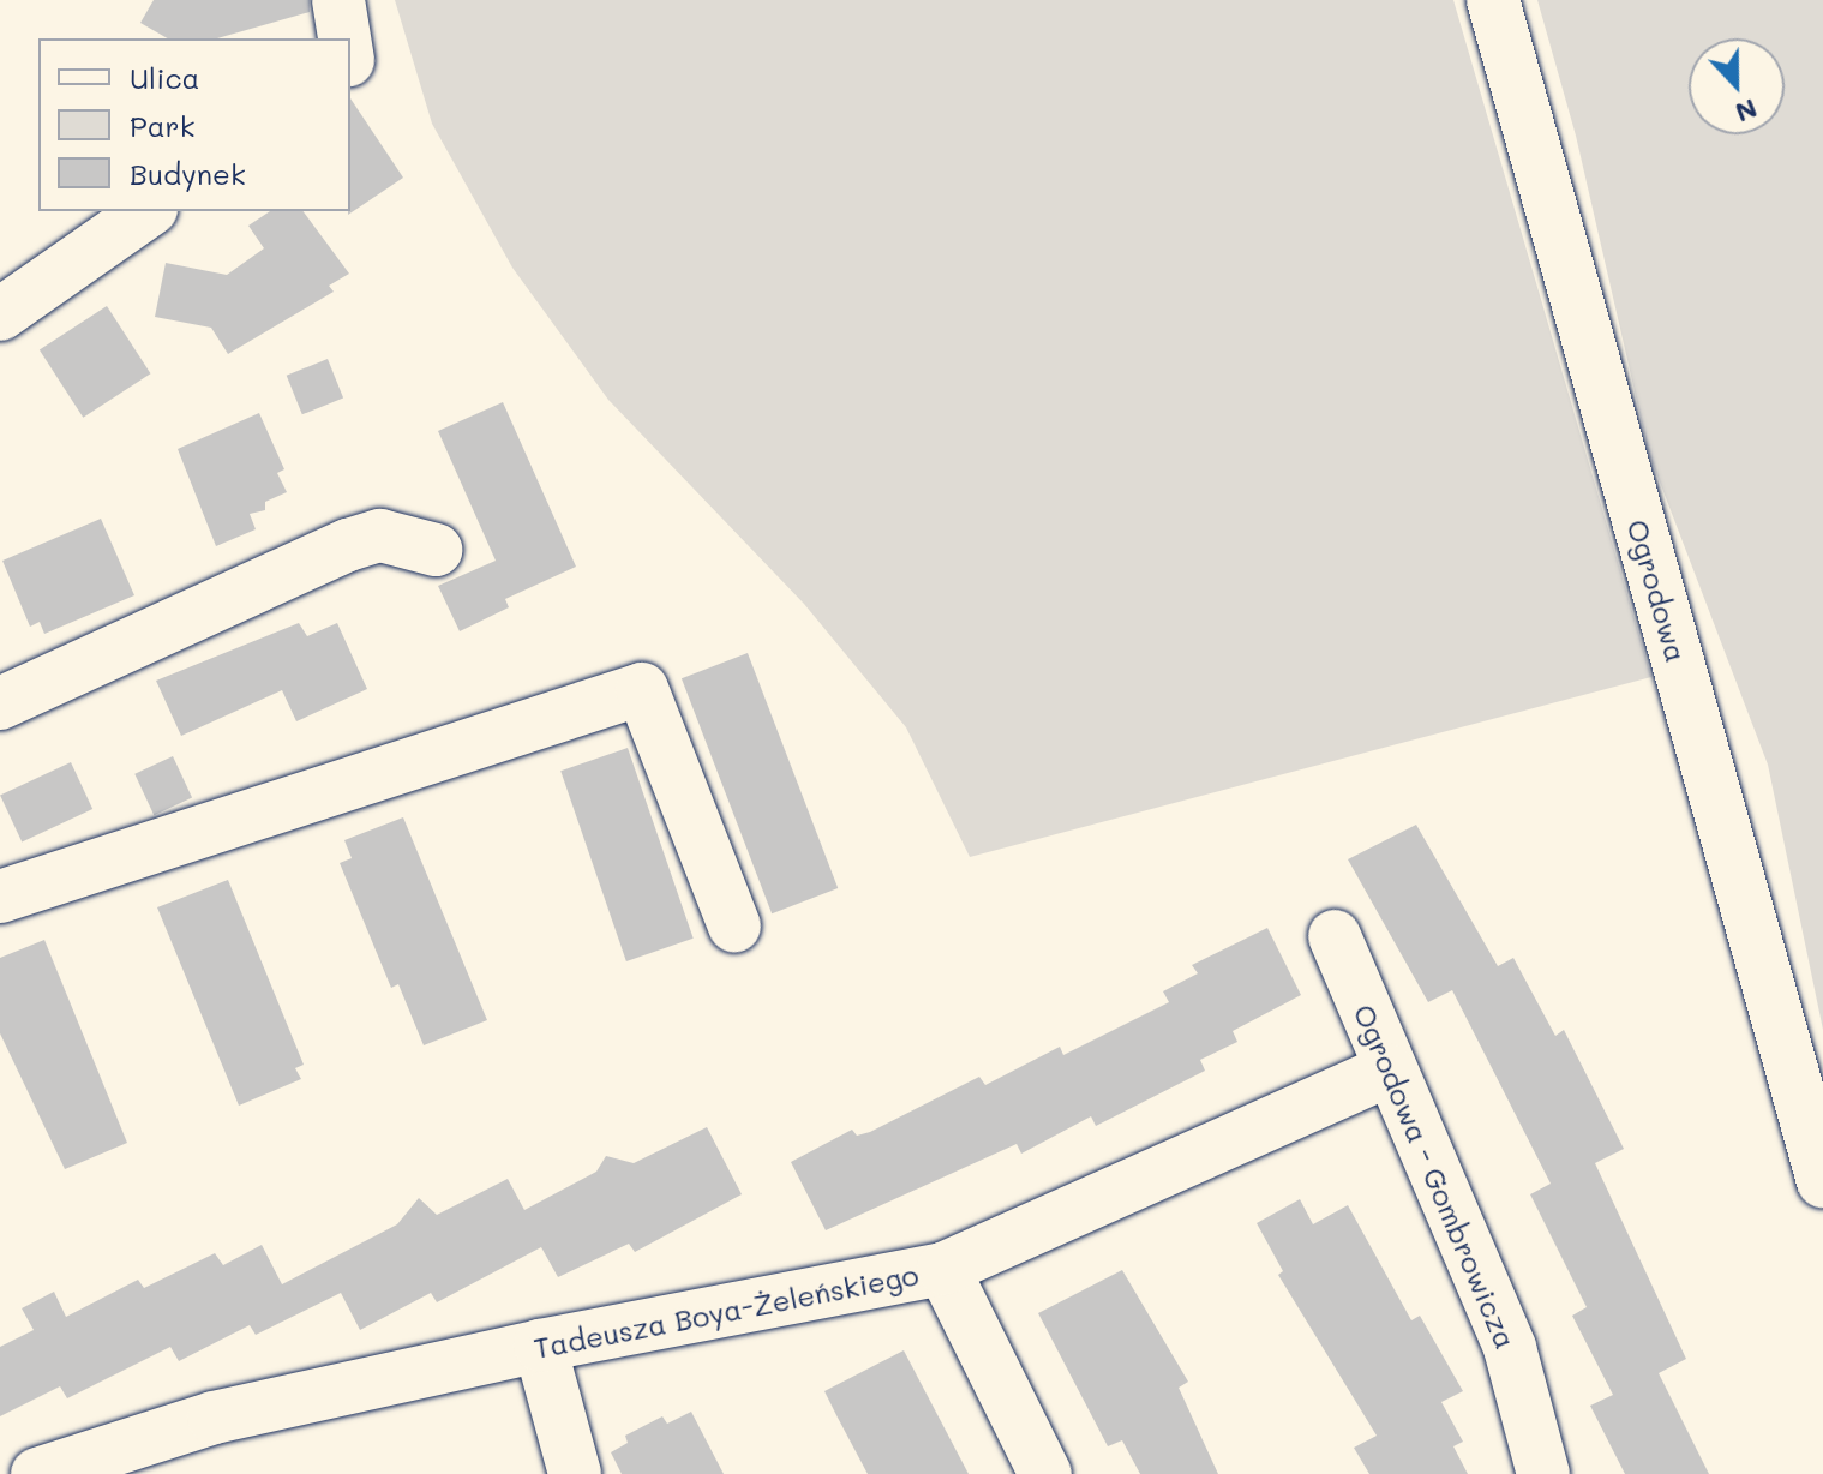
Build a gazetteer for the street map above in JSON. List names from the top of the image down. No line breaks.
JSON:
{"streets":{"street":["Ogrodowa","Ogrodowa - Gombrowicza","Tadeusza Boya-Żeleńskiego"]},"crossings":[["Ogrodowa - Gombrowicza","Tadeusza Boya-Żeleńskiego"]],"legend":["Ulica","Park","Budynek"],"north":"bottom"}
